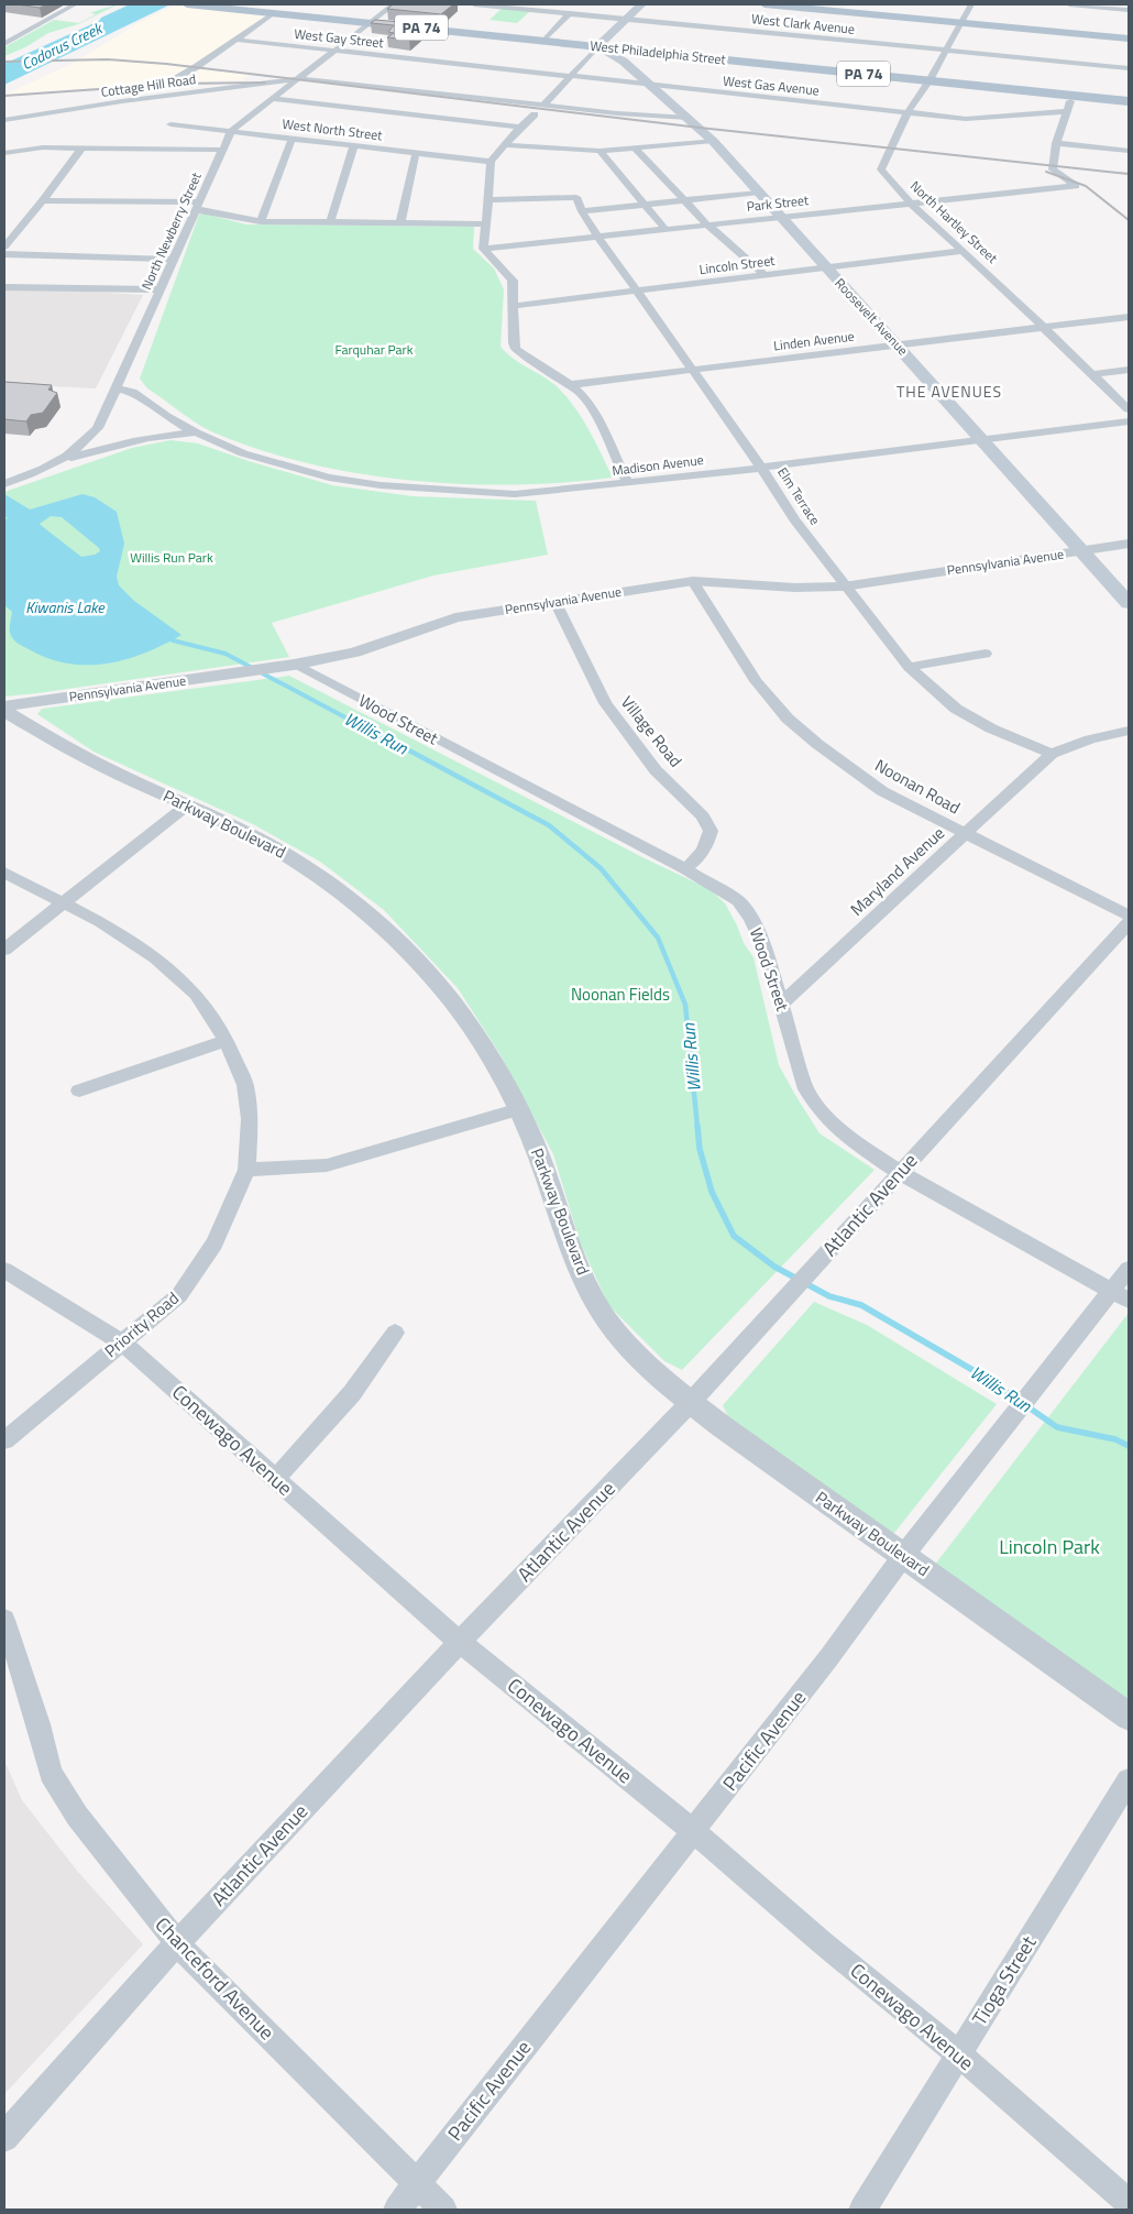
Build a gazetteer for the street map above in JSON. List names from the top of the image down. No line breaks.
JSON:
{"streets":{"main road":["PA 74","West Philadelphia Street","Roosevelt Avenue"],"street":["West Clark Avenue","West Gay Street","Cottage Hill Road","West Gas Avenue","West North Street","Park Street","North Hartley Street","North Newberry Street","Lincoln Street","Linden Avenue","Madison Avenue","Elm Terrace","Pennsylvania Avenue","Wood Street","Village Road","Noonan Road","Parkway Boulevard","Maryland Avenue","Atlantic Avenue","Priority Road","Conewago Avenue","Pacific Avenue","Chanceford Avenue","Tioga Street"]},"crossings":[["West Clark Avenue","North Hartley Street"],["West Gay Street","West Gas Avenue"],["West Gay Street","North Newberry Street"],["West Philadelphia Street","North Hartley Street"],["West Philadelphia Street","North Newberry Street"],["West Philadelphia Street","Roosevelt Avenue"],["Cottage Hill Road","North Newberry Street"],["West Gas Avenue","North Hartley Street"],["West Gas Avenue","Roosevelt Avenue"],["West North Street","North Newberry Street"],["Park Street","North Hartley Street"],["Park Street","Roosevelt Avenue"],["Park Street","Elm Terrace"],["North Hartley Street","Lincoln Street"],["North Hartley Street","Linden Avenue"],["North Newberry Street","Madison Avenue"],["Lincoln Street","Roosevelt Avenue"],["Lincoln Street","Elm Terrace"],["Roosevelt Avenue","Linden Avenue"],["Roosevelt Avenue","Madison Avenue"],["Roosevelt Avenue","Pennsylvania Avenue"],["Linden Avenue","Elm Terrace"],["Madison Avenue","Elm Terrace"],["Elm Terrace","Pennsylvania Avenue"],["Elm Terrace","Maryland Avenue"],["Pennsylvania Avenue","Wood Street"],["Pennsylvania Avenue","Village Road"],["Pennsylvania Avenue","Noonan Road"],["Wood Street","Village Road"],["Wood Street","Maryland Avenue"],["Wood Street","Atlantic Avenue"],["Wood Street","Pacific Avenue"],["Noonan Road","Maryland Avenue"],["Parkway Boulevard","Atlantic Avenue"],["Parkway Boulevard","Pacific Avenue"],["Atlantic Avenue","Conewago Avenue"],["Atlantic Avenue","Chanceford Avenue"],["Priority Road","Conewago Avenue"],["Conewago Avenue","Pacific Avenue"],["Conewago Avenue","Tioga Street"],["Pacific Avenue","Chanceford Avenue"]],"districts":["THE AVENUES"],"water":["Codorus Creek","Kiwanis Lake","Willis Run"],"parks":["Farquhar Park","Willis Run Park","Noonan Fields","Lincoln Park"]}
